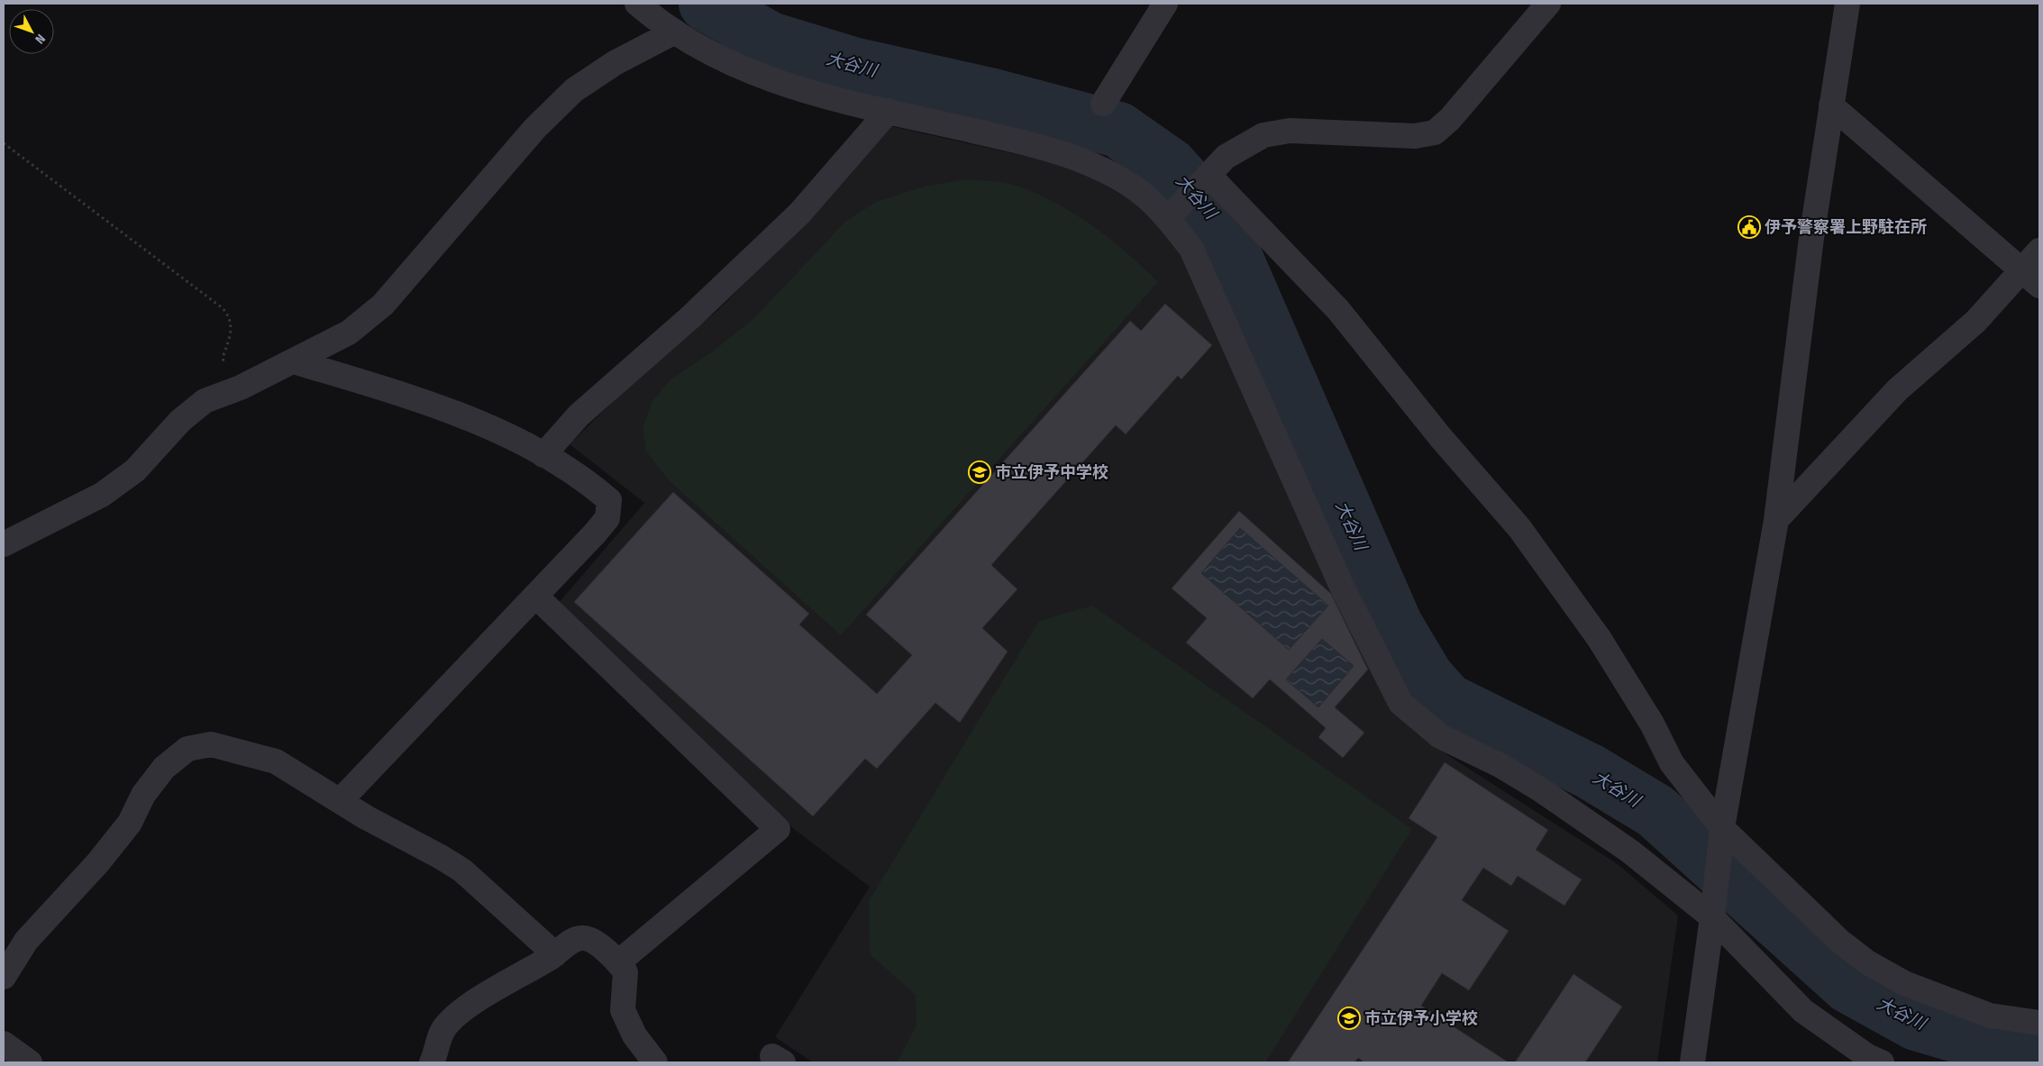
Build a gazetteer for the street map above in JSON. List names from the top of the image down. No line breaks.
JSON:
{"water":["大谷川"],"places":{"public building":["伊予警察署上野駐在所"],"school or university":["市立伊予中学校","市立伊予小学校"]},"north":"bottom right"}
